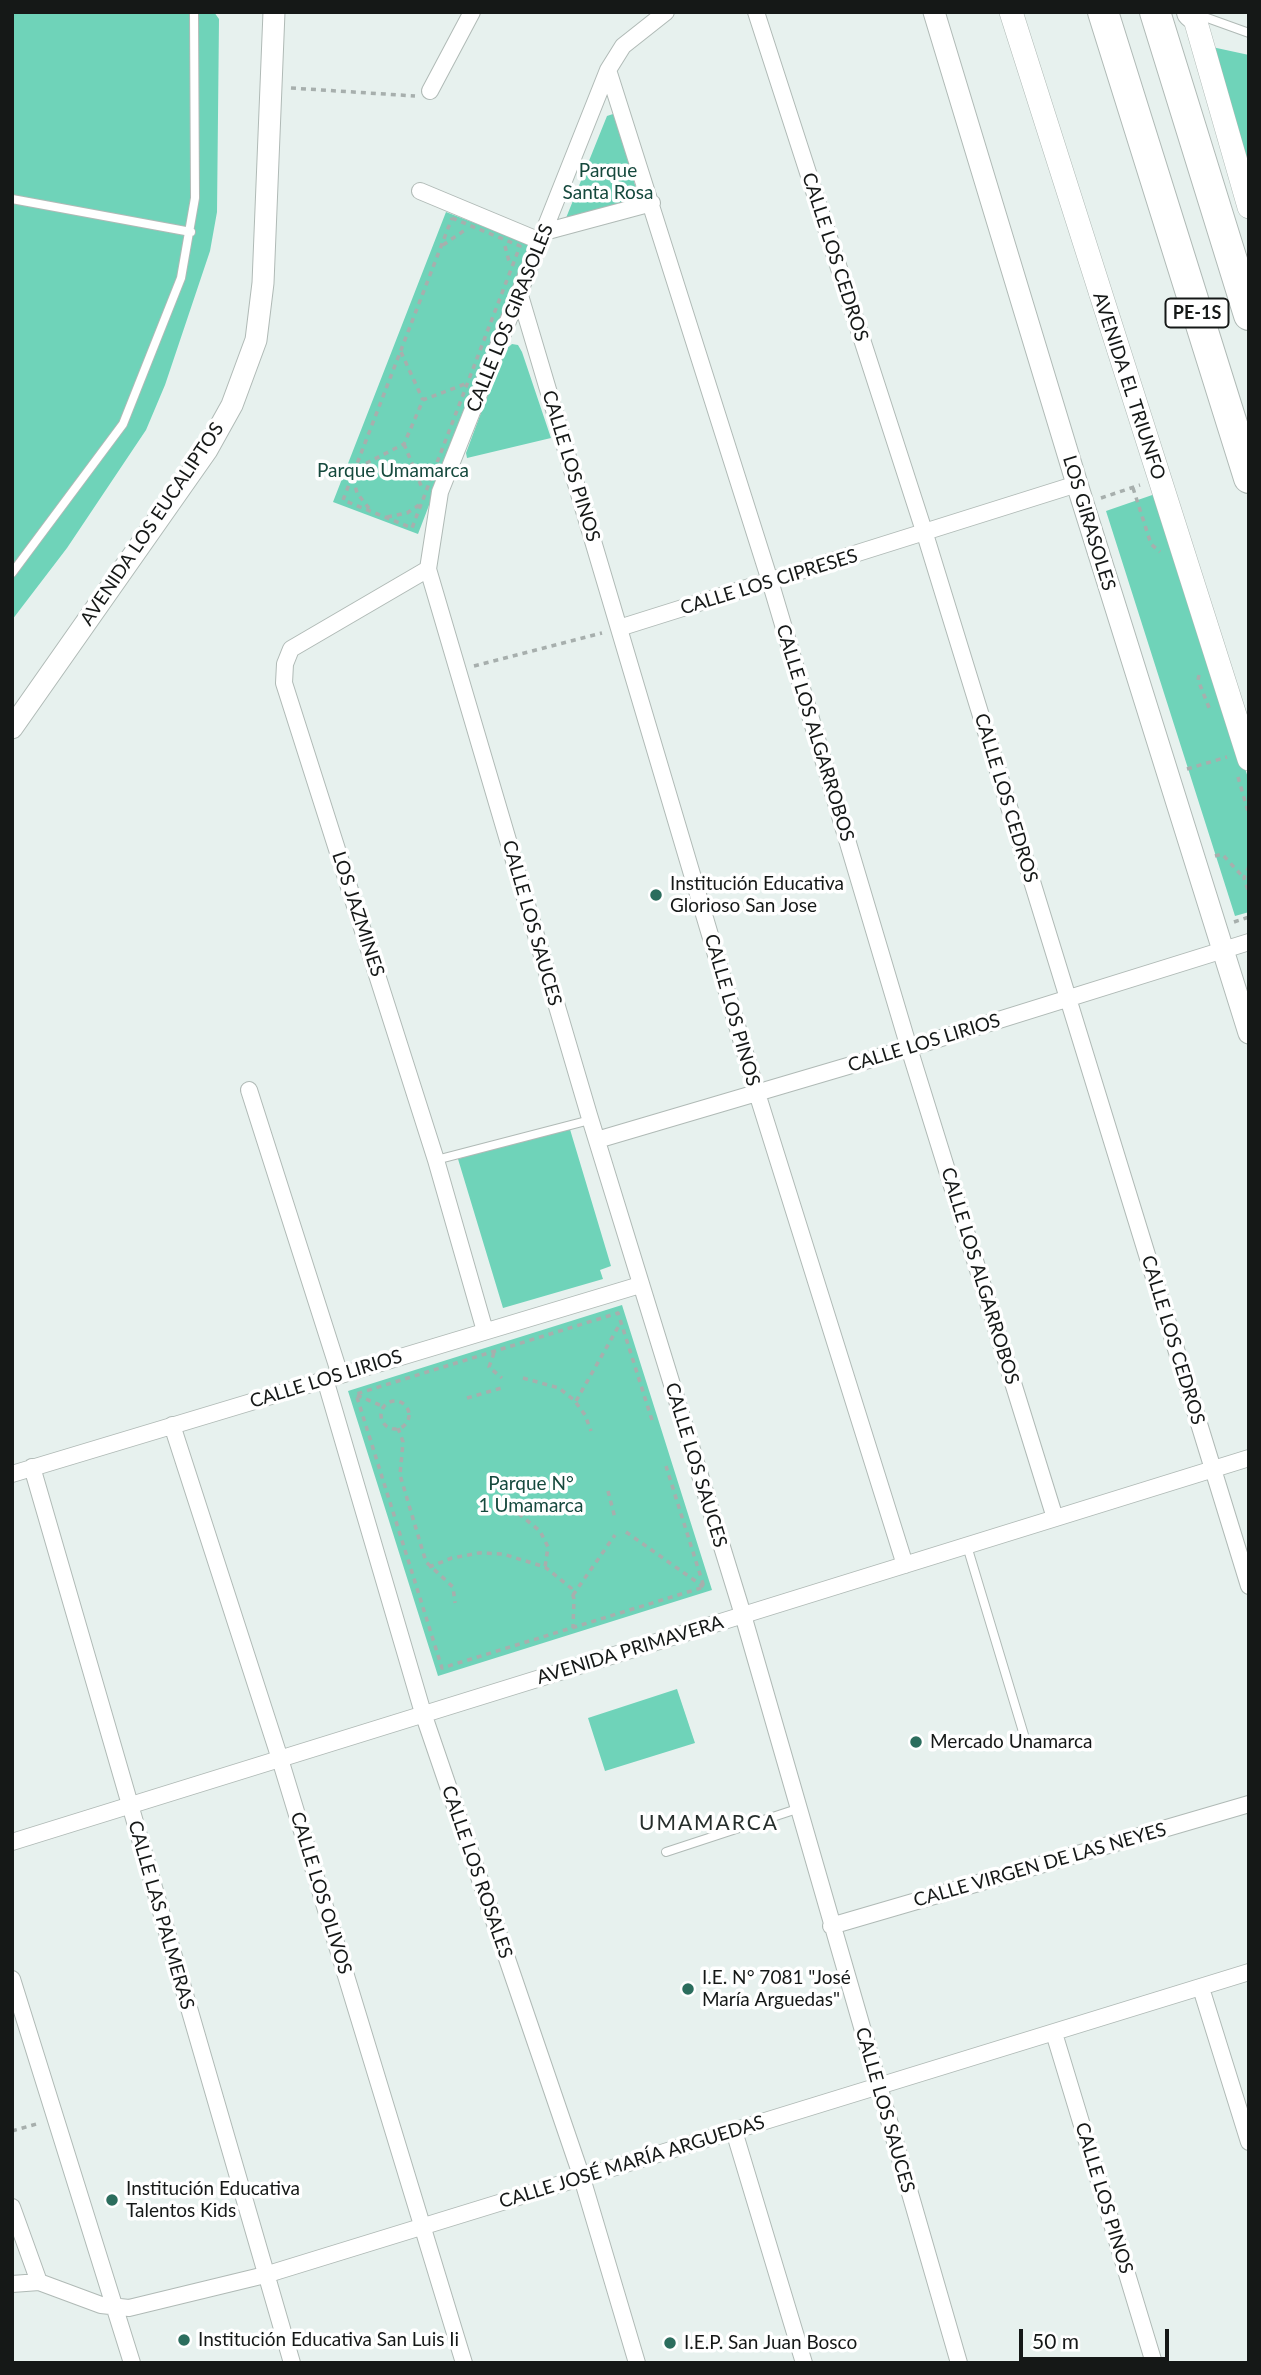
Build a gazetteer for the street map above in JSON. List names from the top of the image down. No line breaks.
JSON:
{"streets":{"highway":["PE-1S"],"main road":["AVENIDA EL TRIUNFO"],"street":["CALLE LOS CEDROS","CALLE LOS GIRASOLES","CALLE LOS PINOS","LOS GIRASOLES","AVENIDA LOS EUCALIPTOS","CALLE LOS CIPRESES","CALLE LOS ALGARROBOS","LOS JAZMINES","CALLE LOS SAUCES","CALLE LOS LIRIOS","AVENIDA PRIMAVERA","CALLE VIRGEN DE LAS NEYES","CALLE LOS ROSALES","CALLE LOS OLIVOS","CALLE LAS PALMERAS","CALLE JOSÉ MARÍA ARGUEDAS"]},"crossings":[["CALLE LOS CEDROS","CALLE LOS CIPRESES"],["CALLE LOS CEDROS","CALLE LOS LIRIOS"],["CALLE LOS CEDROS","AVENIDA PRIMAVERA"],["CALLE LOS GIRASOLES","CALLE LOS PINOS"],["CALLE LOS GIRASOLES","CALLE LOS ALGARROBOS"],["CALLE LOS GIRASOLES","LOS JAZMINES"],["CALLE LOS GIRASOLES","CALLE LOS SAUCES"],["CALLE LOS PINOS","CALLE LOS CIPRESES"],["CALLE LOS PINOS","CALLE LOS LIRIOS"],["CALLE LOS PINOS","AVENIDA PRIMAVERA"],["CALLE LOS PINOS","CALLE JOSÉ MARÍA ARGUEDAS"],["LOS GIRASOLES","CALLE LOS CIPRESES"],["LOS GIRASOLES","CALLE LOS LIRIOS"],["CALLE LOS CIPRESES","CALLE LOS ALGARROBOS"],["CALLE LOS ALGARROBOS","CALLE LOS LIRIOS"],["CALLE LOS ALGARROBOS","AVENIDA PRIMAVERA"],["LOS JAZMINES","CALLE LOS SAUCES"],["LOS JAZMINES","CALLE LOS LIRIOS"],["CALLE LOS SAUCES","CALLE LOS LIRIOS"],["CALLE LOS SAUCES","AVENIDA PRIMAVERA"],["CALLE LOS SAUCES","CALLE VIRGEN DE LAS NEYES"],["CALLE LOS SAUCES","CALLE JOSÉ MARÍA ARGUEDAS"],["CALLE LOS LIRIOS","CALLE LOS ROSALES"],["CALLE LOS LIRIOS","CALLE LOS OLIVOS"],["CALLE LOS LIRIOS","CALLE LAS PALMERAS"],["AVENIDA PRIMAVERA","CALLE LOS ROSALES"],["AVENIDA PRIMAVERA","CALLE LOS OLIVOS"],["AVENIDA PRIMAVERA","CALLE LAS PALMERAS"],["CALLE LOS ROSALES","CALLE JOSÉ MARÍA ARGUEDAS"],["CALLE LOS OLIVOS","CALLE JOSÉ MARÍA ARGUEDAS"],["CALLE LAS PALMERAS","CALLE JOSÉ MARÍA ARGUEDAS"]],"districts":["UMAMARCA"],"parks":["Parque Santa Rosa","Parque Umamarca","Parque N° 1 Umamarca"],"places":["Institución Educativa Glorioso San Jose","Mercado Unamarca","I.E. N° 7081 \"José María Arguedas\"","Institución Educativa Talentos Kids","Institución Educativa San Luis Ii","I.E.P. San Juan Bosco"],"scale_bar":"50 m"}
